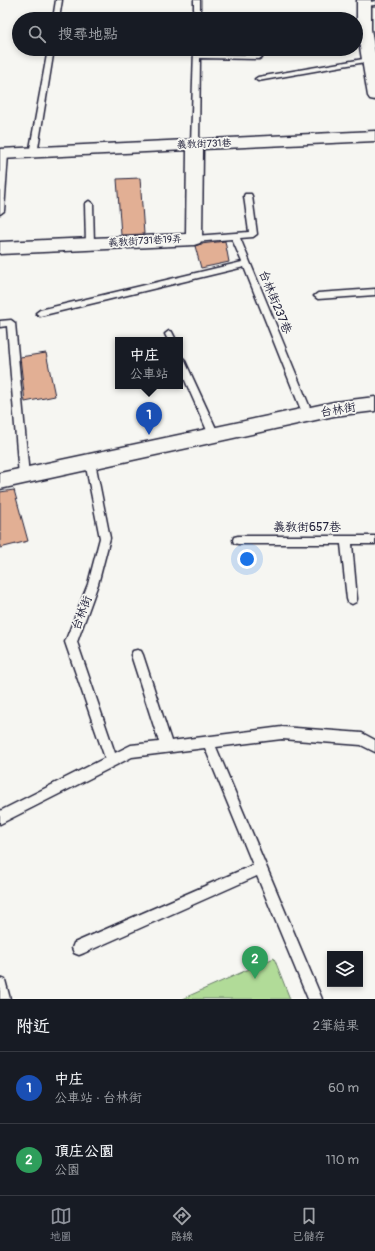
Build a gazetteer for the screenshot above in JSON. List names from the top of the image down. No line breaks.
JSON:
{"streets":{"street":["義教街731巷","義教街731巷19弄","台林街"],"lane":["台林街237巷","義教街657巷"]},"crossings":[["義教街731巷","義教街731巷19弄"],["台林街237巷","台林街"]],"page":{"search":"搜尋地點","popup":["中庄","公車站"],"pins":["1","2"],"heading":["附近","2筆結果"],"list":[{"mark":"1","name":"中庄","note":"公車站 · 台林街","value":"60 m"},{"mark":"2","name":"頂庄公園","note":"公園","value":"110 m"}],"nav":["地圖","路線","已儲存"]}}
